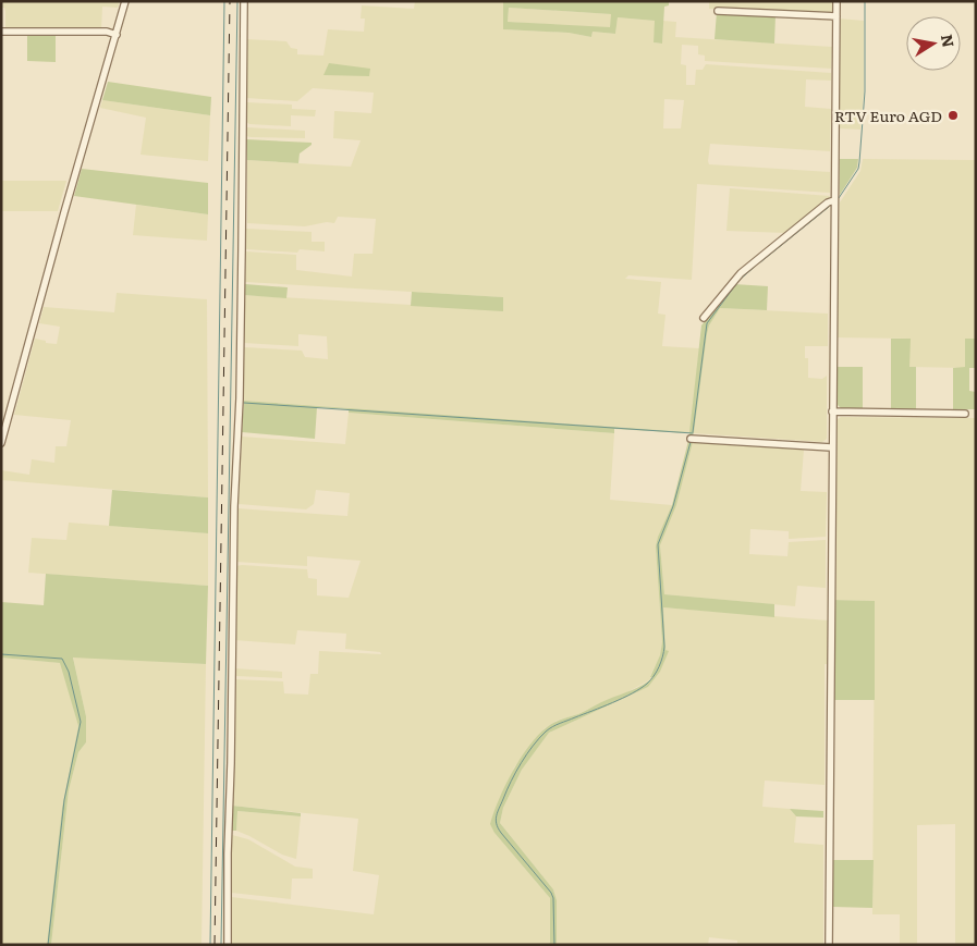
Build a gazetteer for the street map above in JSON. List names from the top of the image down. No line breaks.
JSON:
{"places":["RTV Euro AGD"],"north":"right"}
